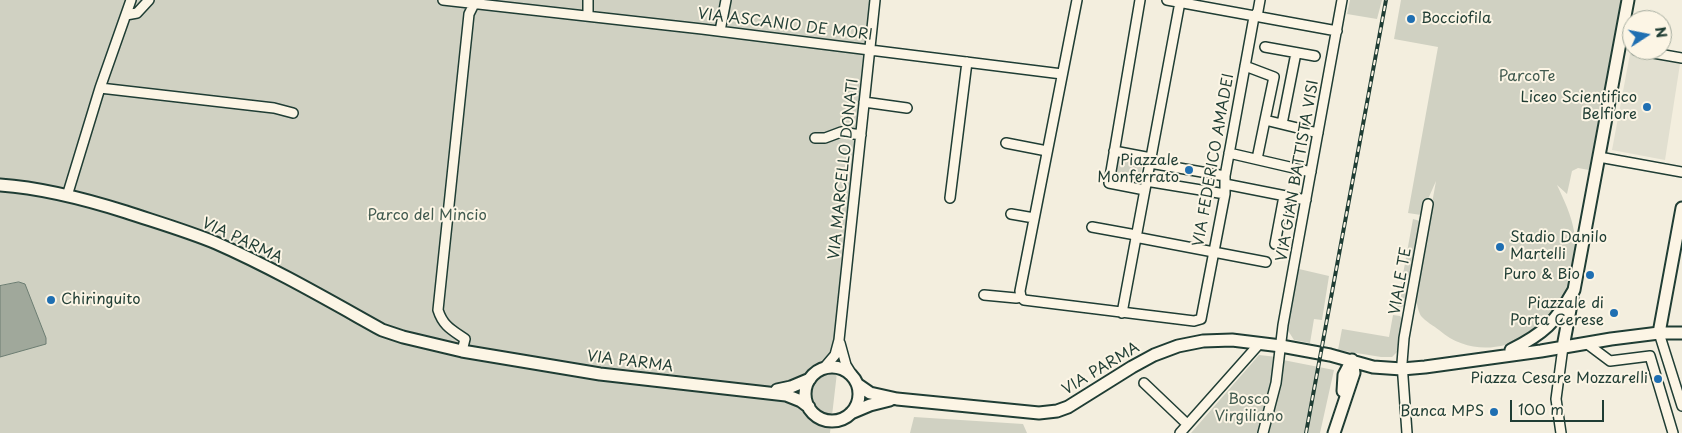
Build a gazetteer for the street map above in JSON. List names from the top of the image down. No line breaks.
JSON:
{"streets":{"main road":["VIA PARMA"],"street":["VIA ASCANIO DE MORI","VIA FEDERICO AMADEI","VIA MARCELLO DONATI","VIA GIAN BATTISTA VISI","VIALE TE"]},"crossings":[["VIA ASCANIO DE MORI","VIA MARCELLO DONATI"],["VIA MARCELLO DONATI","VIA PARMA"],["VIA GIAN BATTISTA VISI","VIA PARMA"]],"parks":["ParcoTe","Parco del Mincio","Bosco Virgiliano"],"places":["Bocciofila","Liceo Scientifico Belfiore","Piazzale Monferrato","Stadio Danilo Martelli","Puro & Bio","Chiringuito","Piazzale di Porta Cerese","Piazza Cesare Mozzarelli","Banca MPS"],"scale_bar":"100 m","north":"right"}
